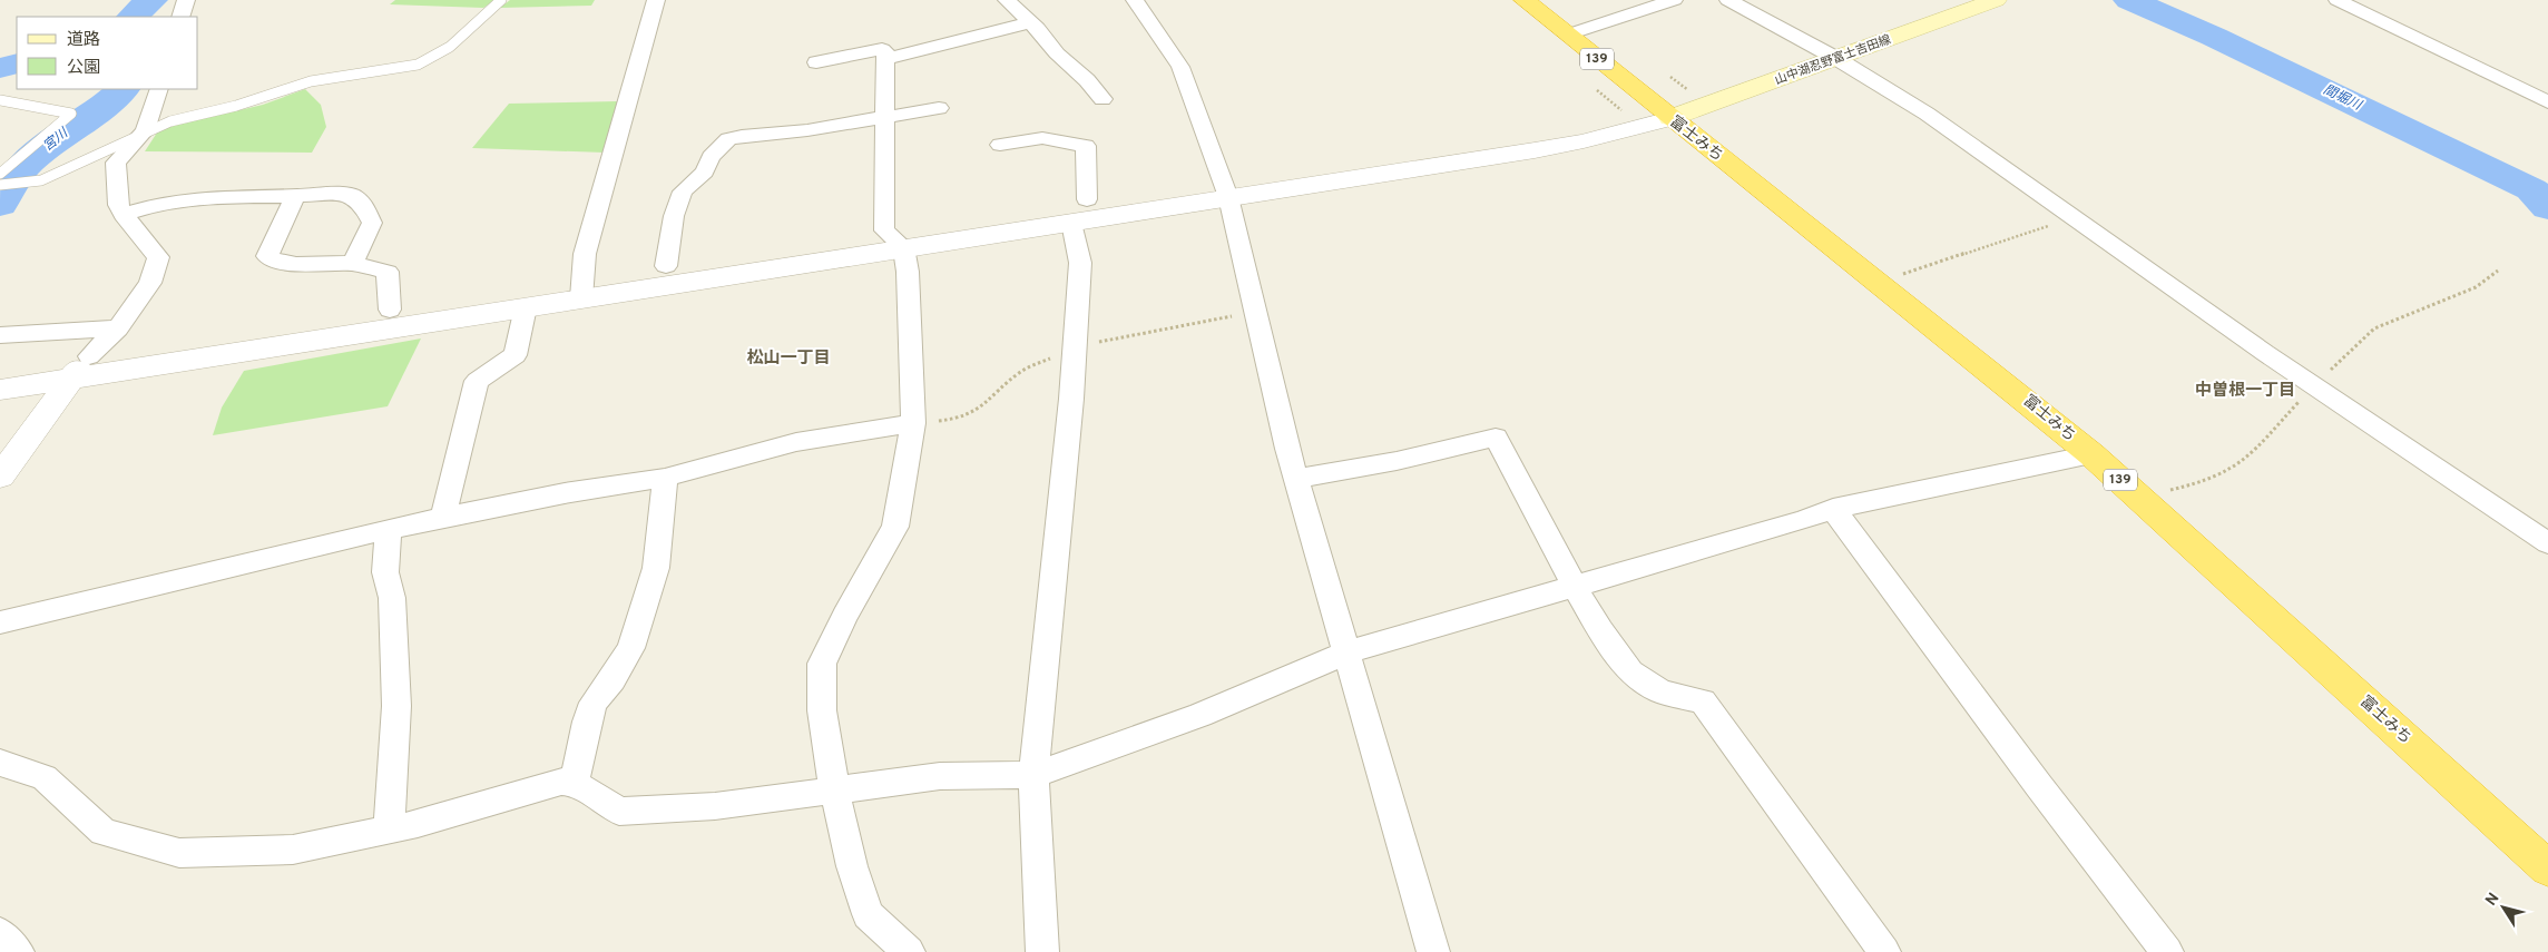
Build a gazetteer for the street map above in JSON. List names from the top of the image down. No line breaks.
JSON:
{"streets":{"highway":["139","富士みち"],"main road":["山中湖忍野富士吉田線"]},"crossings":[["山中湖忍野富士吉田線","富士みち"]],"districts":["松山一丁目","中曽根一丁目"],"water":["間堀川","宮川"],"legend":["道路","公園"],"north":"top left"}
